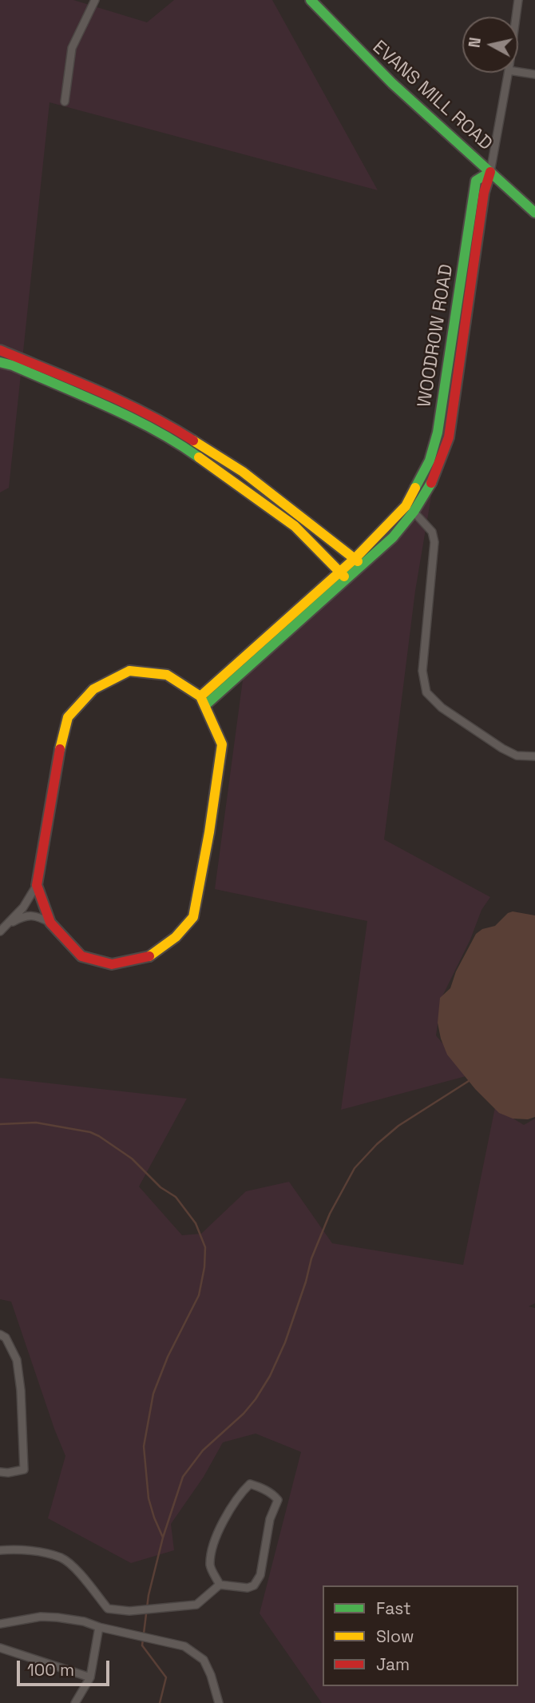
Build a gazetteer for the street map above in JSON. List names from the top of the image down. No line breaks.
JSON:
{"streets":{"street":["EVANS MILL ROAD","WOODROW ROAD"]},"crossings":[["EVANS MILL ROAD","WOODROW ROAD"]],"legend":["Fast","Slow","Jam"],"scale_bar":"100 m","north":"left"}
